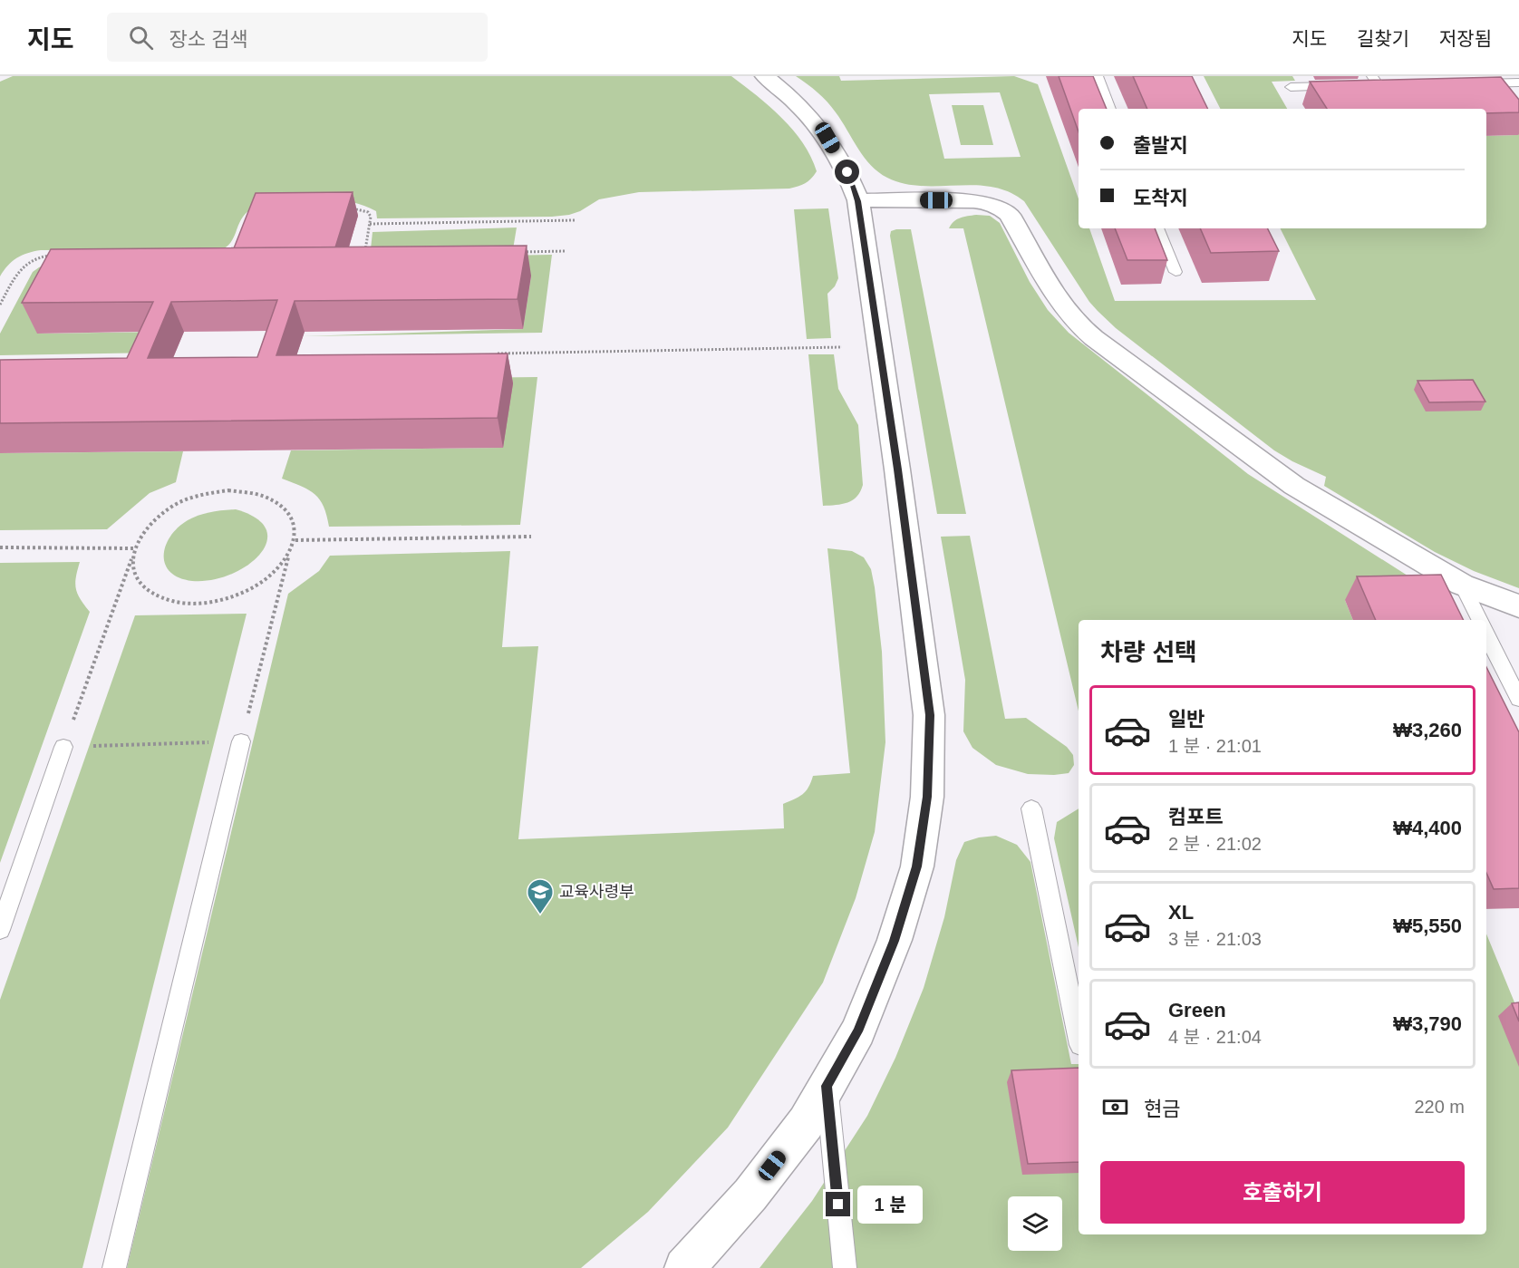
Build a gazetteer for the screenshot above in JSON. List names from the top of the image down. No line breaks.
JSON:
{"places":{"school or university":["교육사령부"]},"page":{"header":"지도","search":"장소 검색","nav":["지도","길찾기","저장됨"],"banner":["출발지","도착지"],"heading":"차량 선택","list":[{"name":"일반","note":"1 분 · 21:01","value":"₩3,260"},{"name":"컴포트","note":"2 분 · 21:02","value":"₩4,400"},{"name":"XL","note":"3 분 · 21:03","value":"₩5,550"},{"name":"Green","note":"4 분 · 21:04","value":"₩3,790"}],"pay":["현금","220 m"],"buttons":"호출하기","bubble":"1 분"}}
